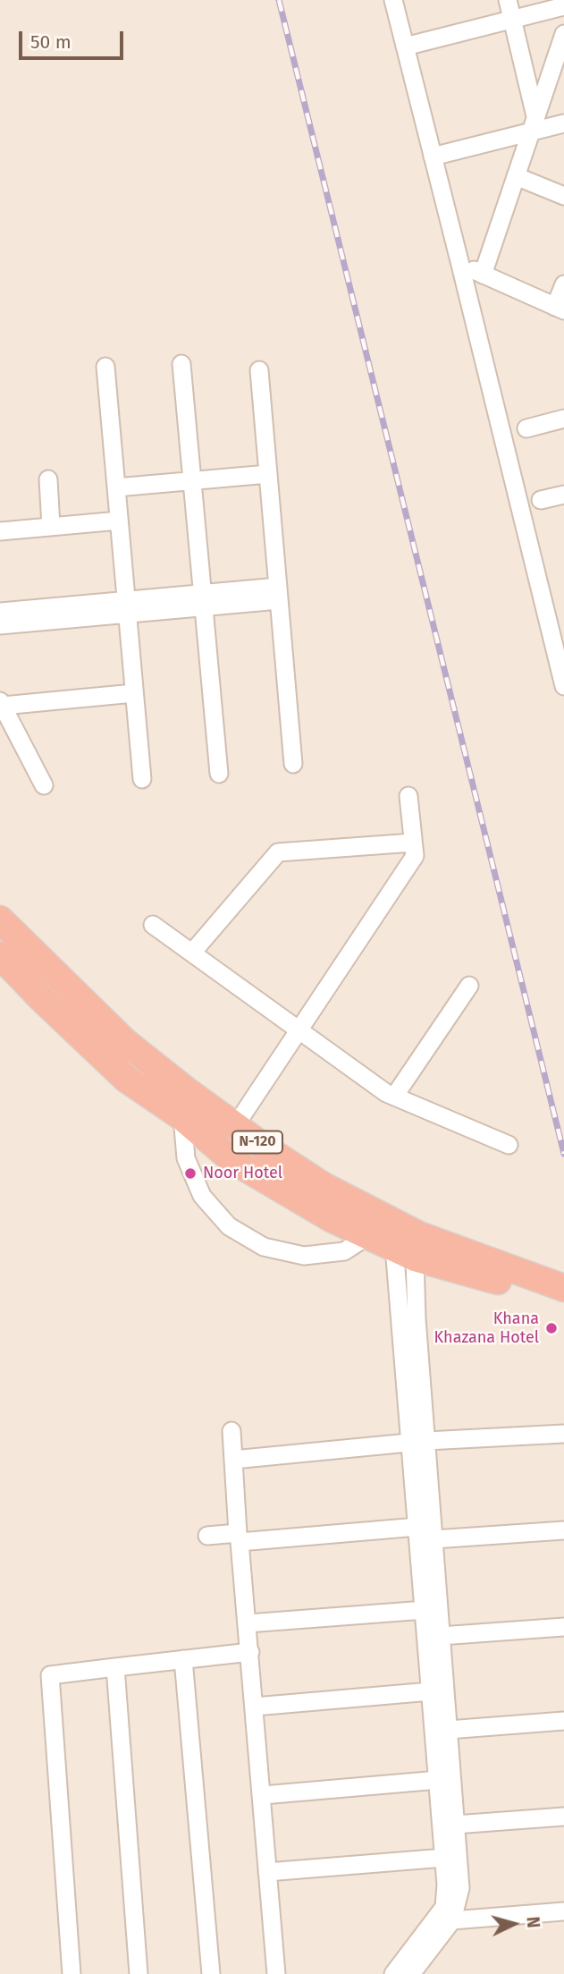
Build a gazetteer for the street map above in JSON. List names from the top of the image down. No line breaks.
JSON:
{"streets":{"highway":["N-120"]},"places":["Noor Hotel","Khana Khazana Hotel"],"scale_bar":"50 m","north":"right"}
